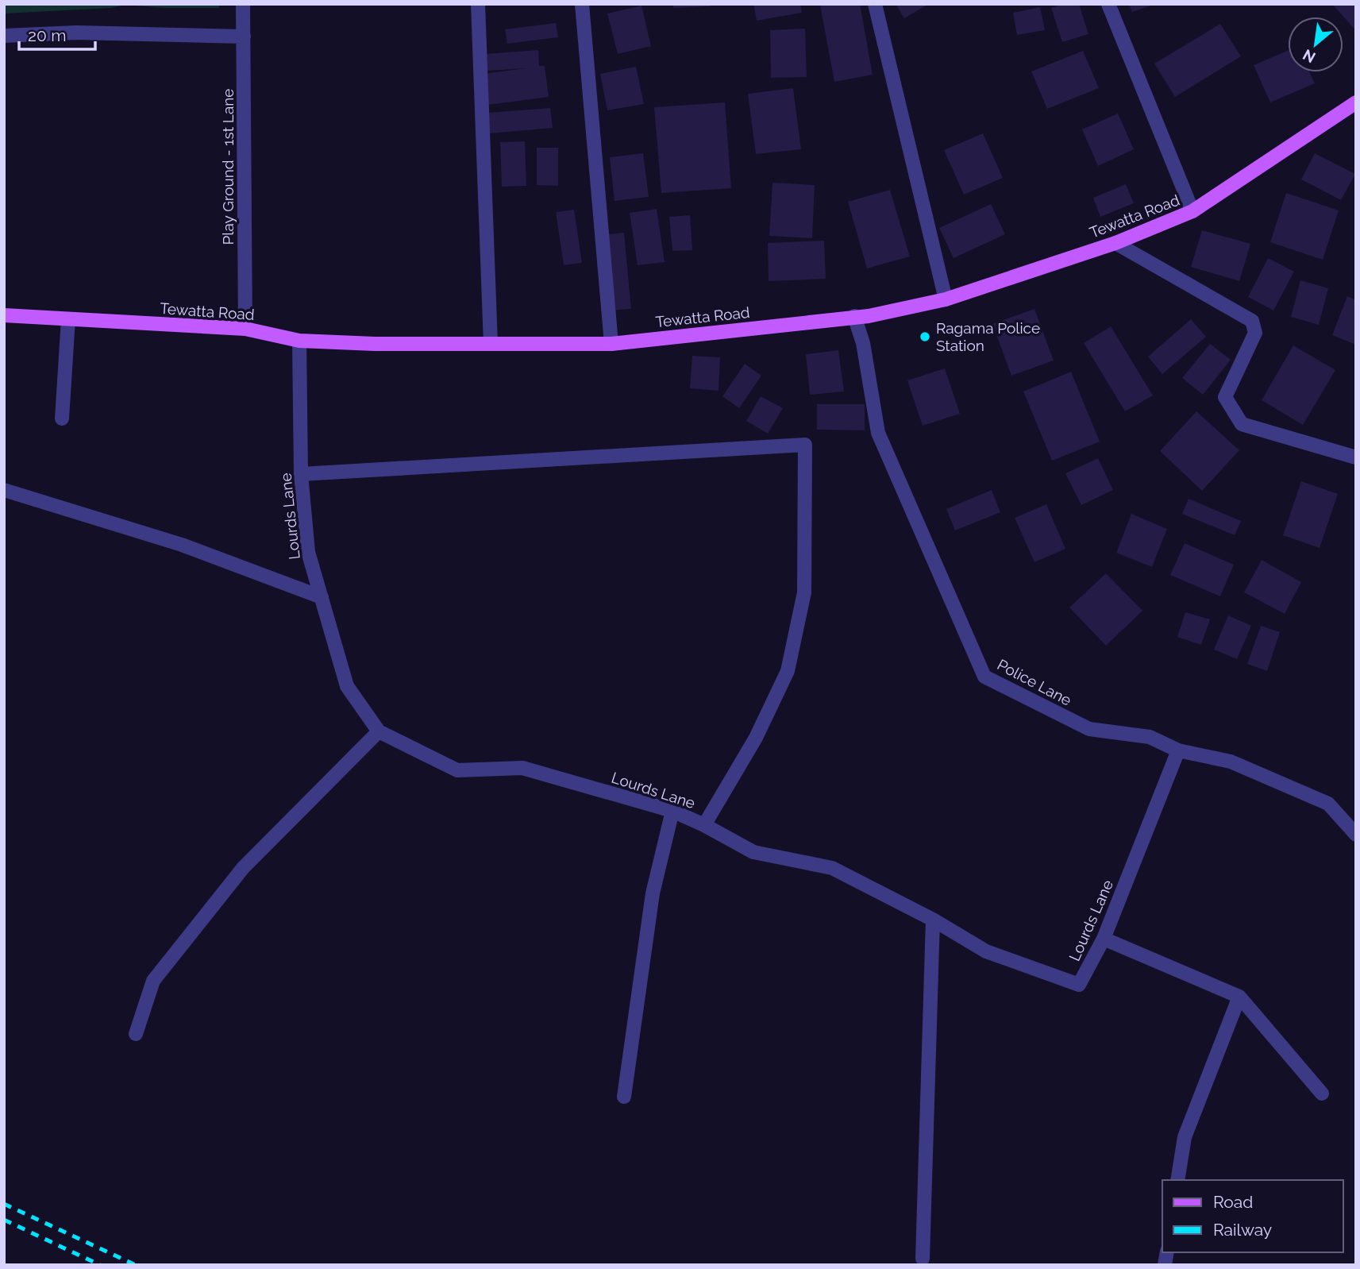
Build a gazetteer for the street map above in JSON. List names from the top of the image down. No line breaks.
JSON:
{"streets":{"main road":["Tewatta Road"],"street":["Play Ground - 1st Lane","Lourds Lane","Police Lane"]},"crossings":[["Play Ground - 1st Lane","Tewatta Road"],["Tewatta Road","Lourds Lane"],["Tewatta Road","Police Lane"],["Lourds Lane","Police Lane"]],"places":["Ragama Police Station"],"legend":["Road","Railway"],"scale_bar":"20 m","north":"bottom left"}
